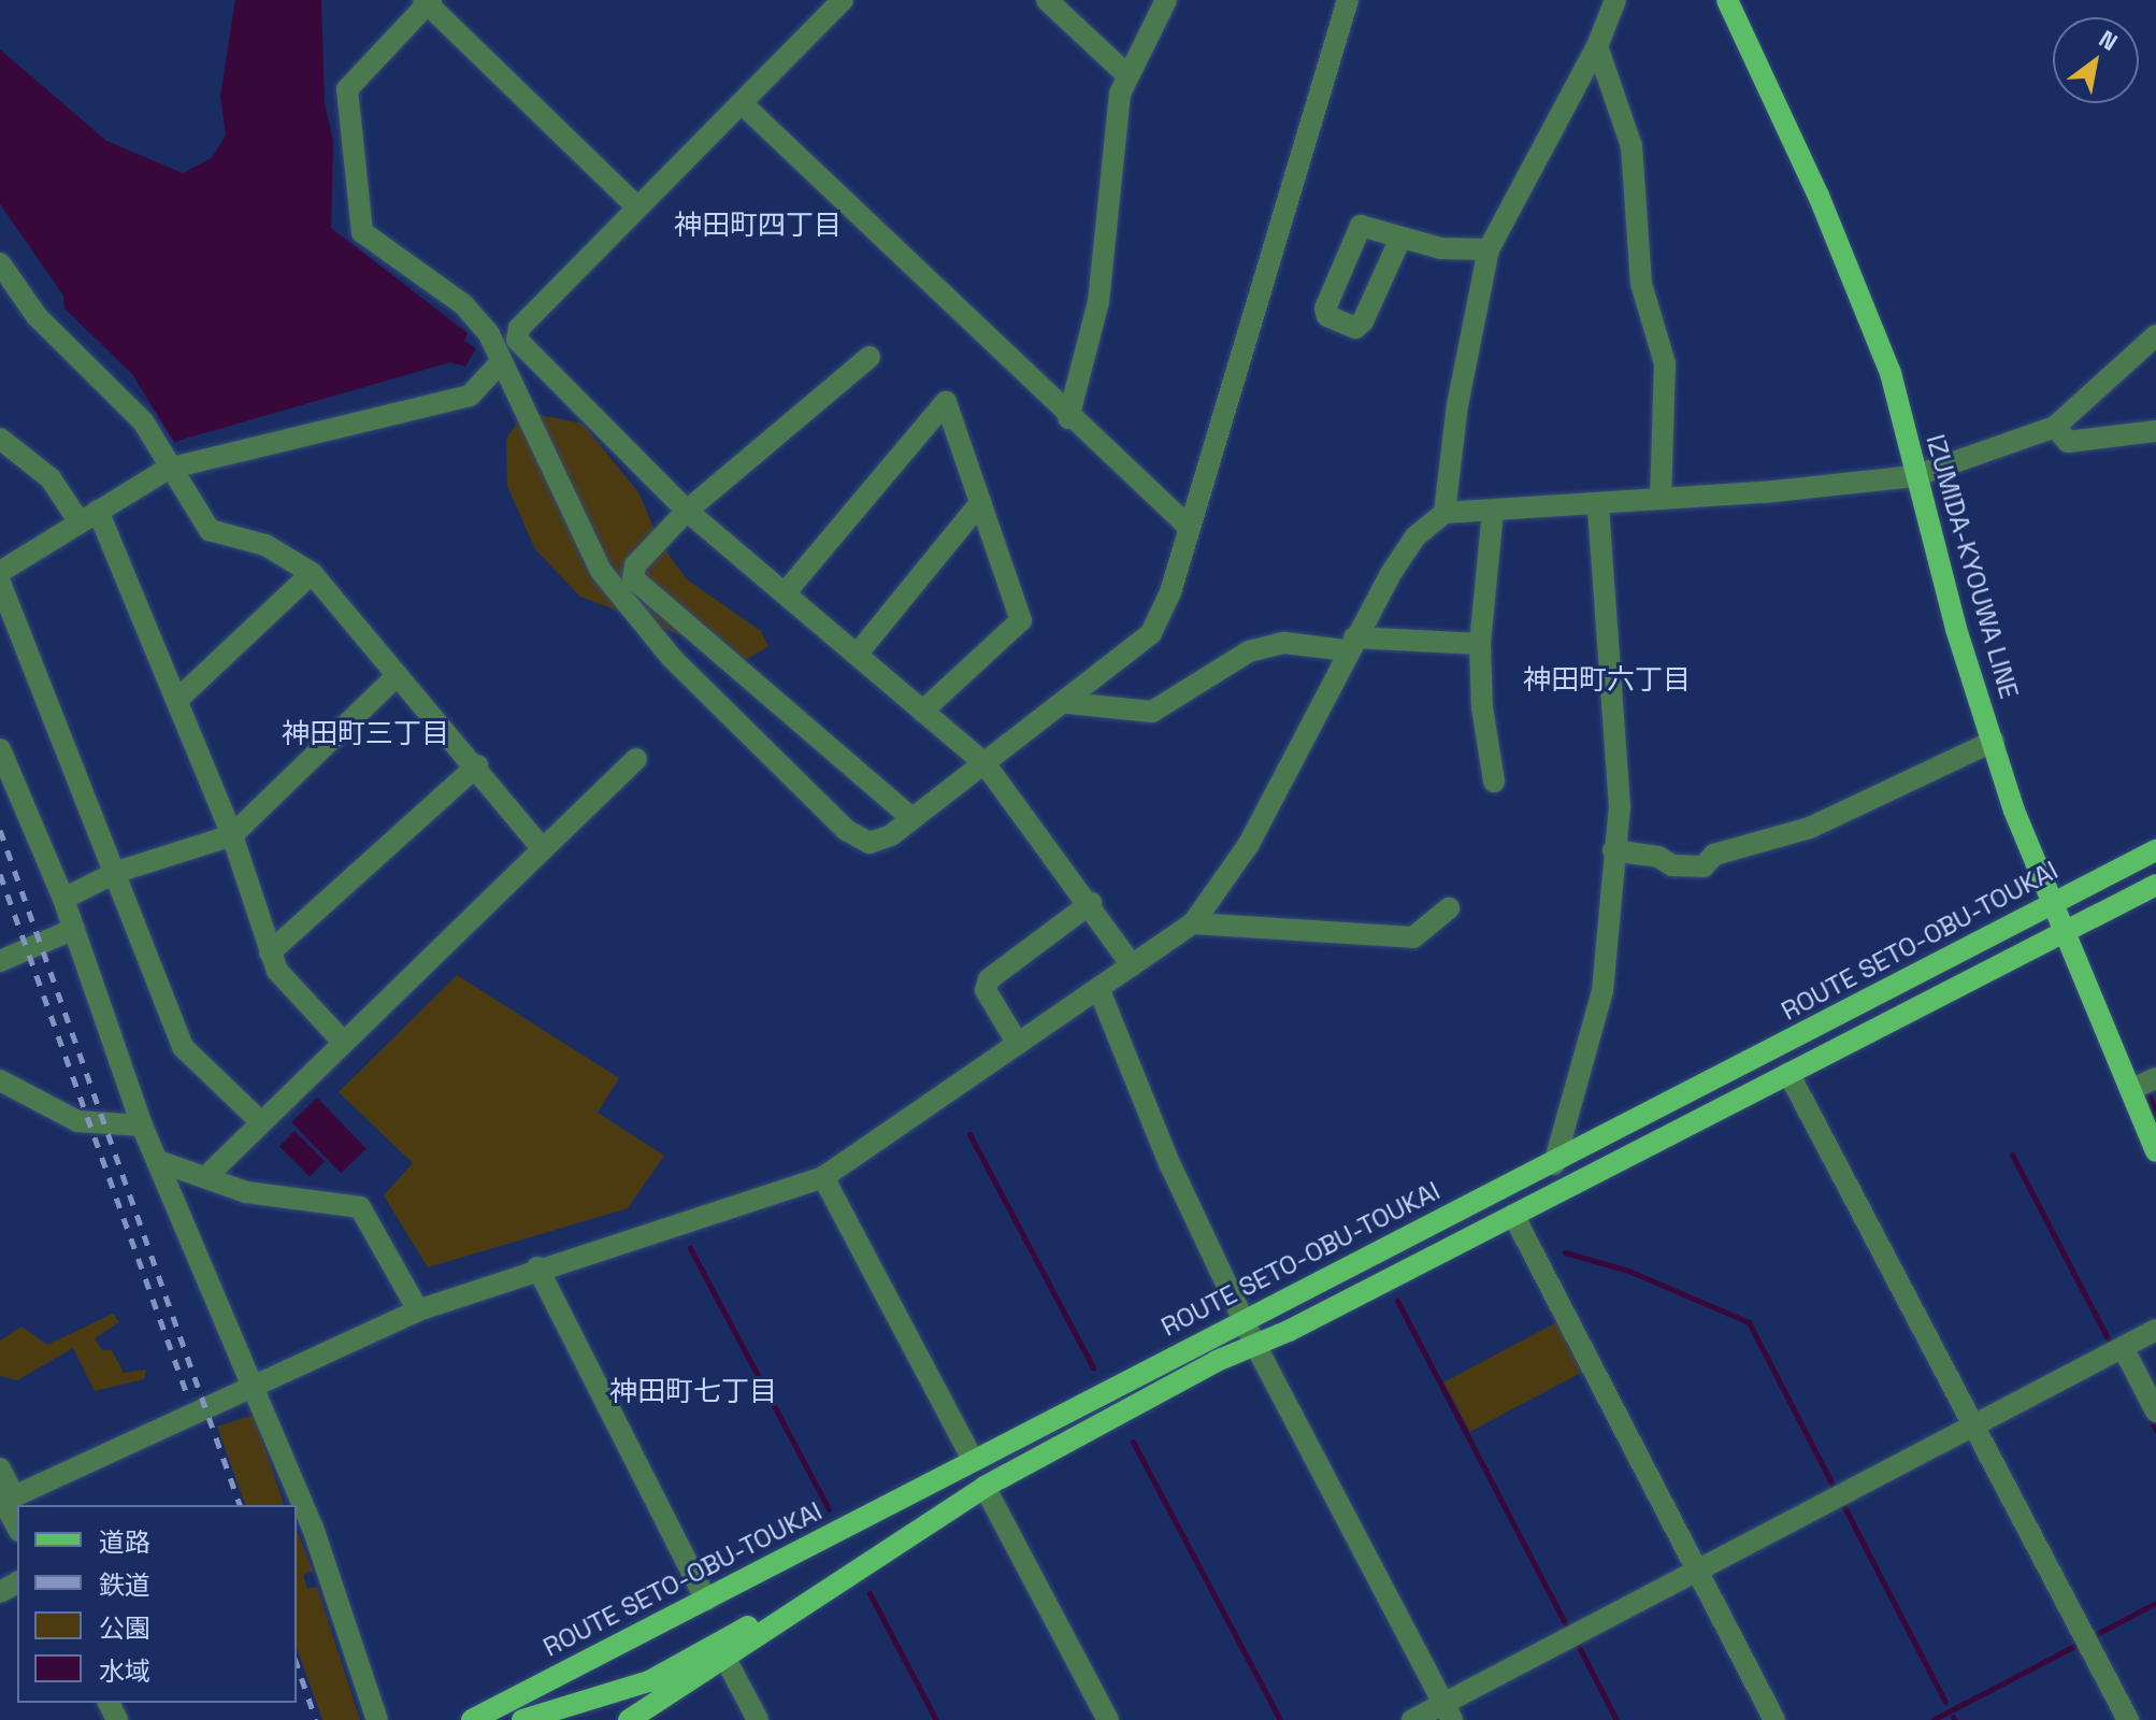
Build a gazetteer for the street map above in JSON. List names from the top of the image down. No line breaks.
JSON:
{"streets":{"main road":["IZUMIDA-KYOUWA LINE","ROUTE SETO-OBU-TOUKAI"]},"crossings":[["IZUMIDA-KYOUWA LINE","ROUTE SETO-OBU-TOUKAI"]],"districts":["神田町四丁目","神田町六丁目","神田町三丁目","神田町七丁目"],"legend":["道路","鉄道","公園","水域"],"north":"top right"}
